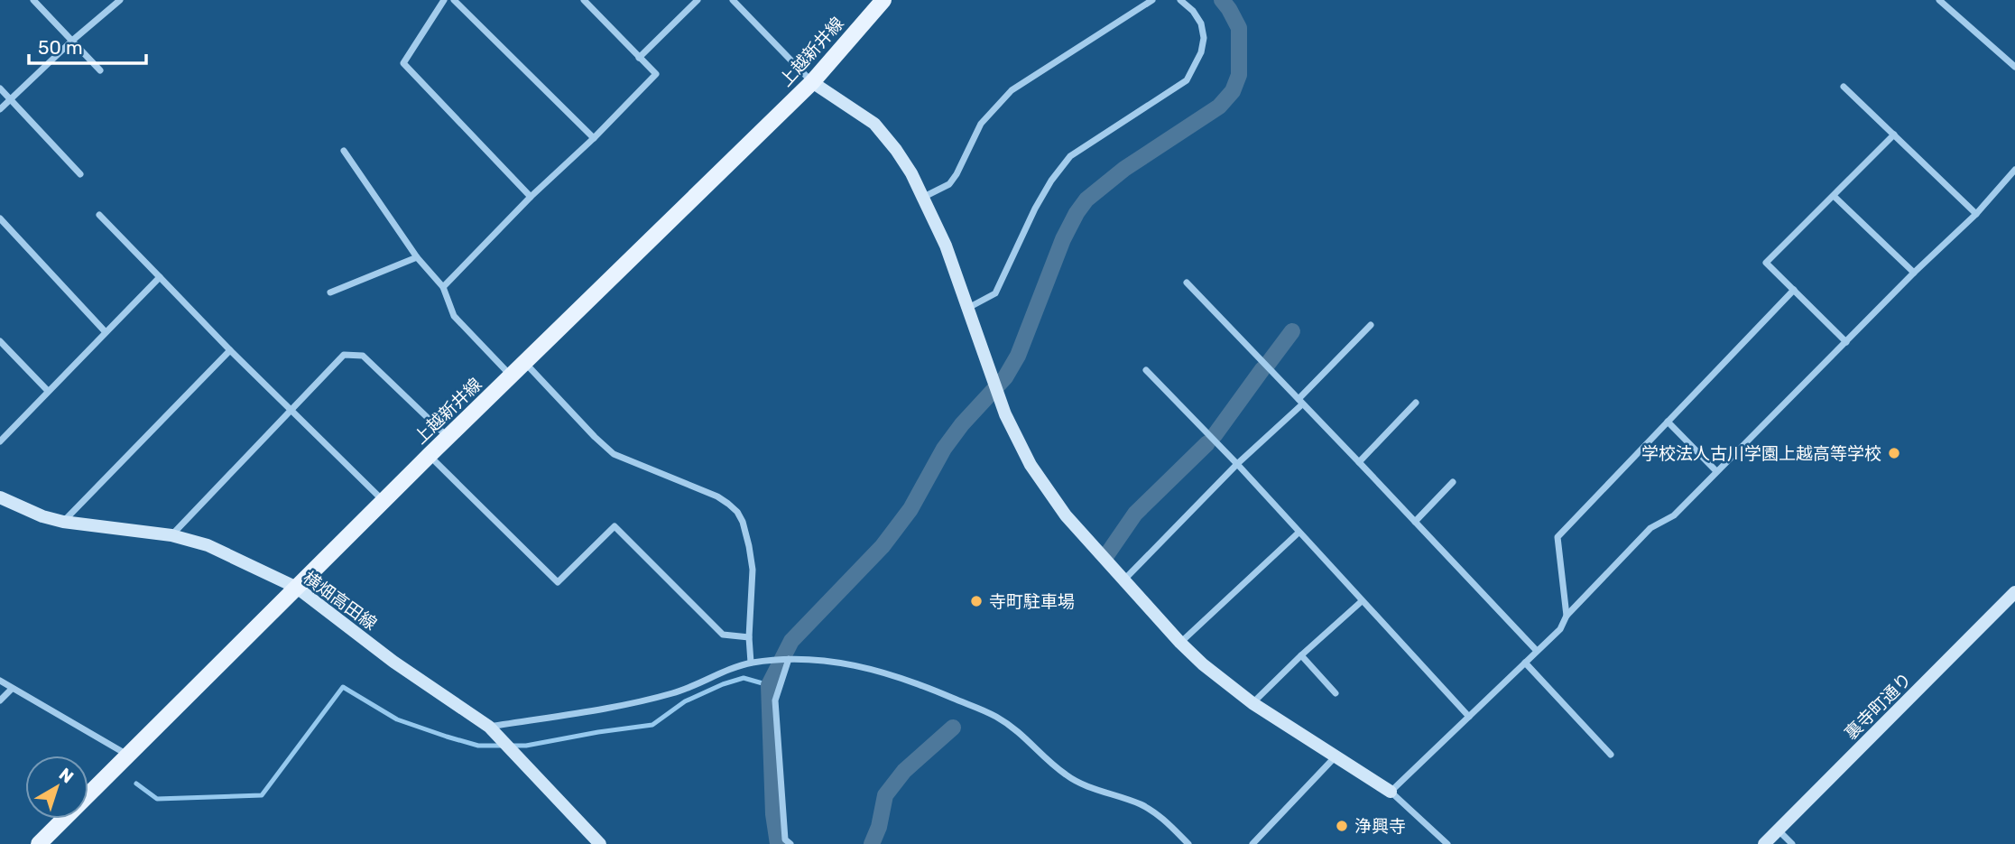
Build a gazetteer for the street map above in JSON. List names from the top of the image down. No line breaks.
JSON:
{"streets":{"main road":["上越新井線"],"street":["横畑高田線","裏寺町通り"]},"crossings":[["上越新井線","横畑高田線"]],"places":["学校法人古川学園上越高等学校","寺町駐車場","浄興寺"],"scale_bar":"50 m","north":"top right"}
